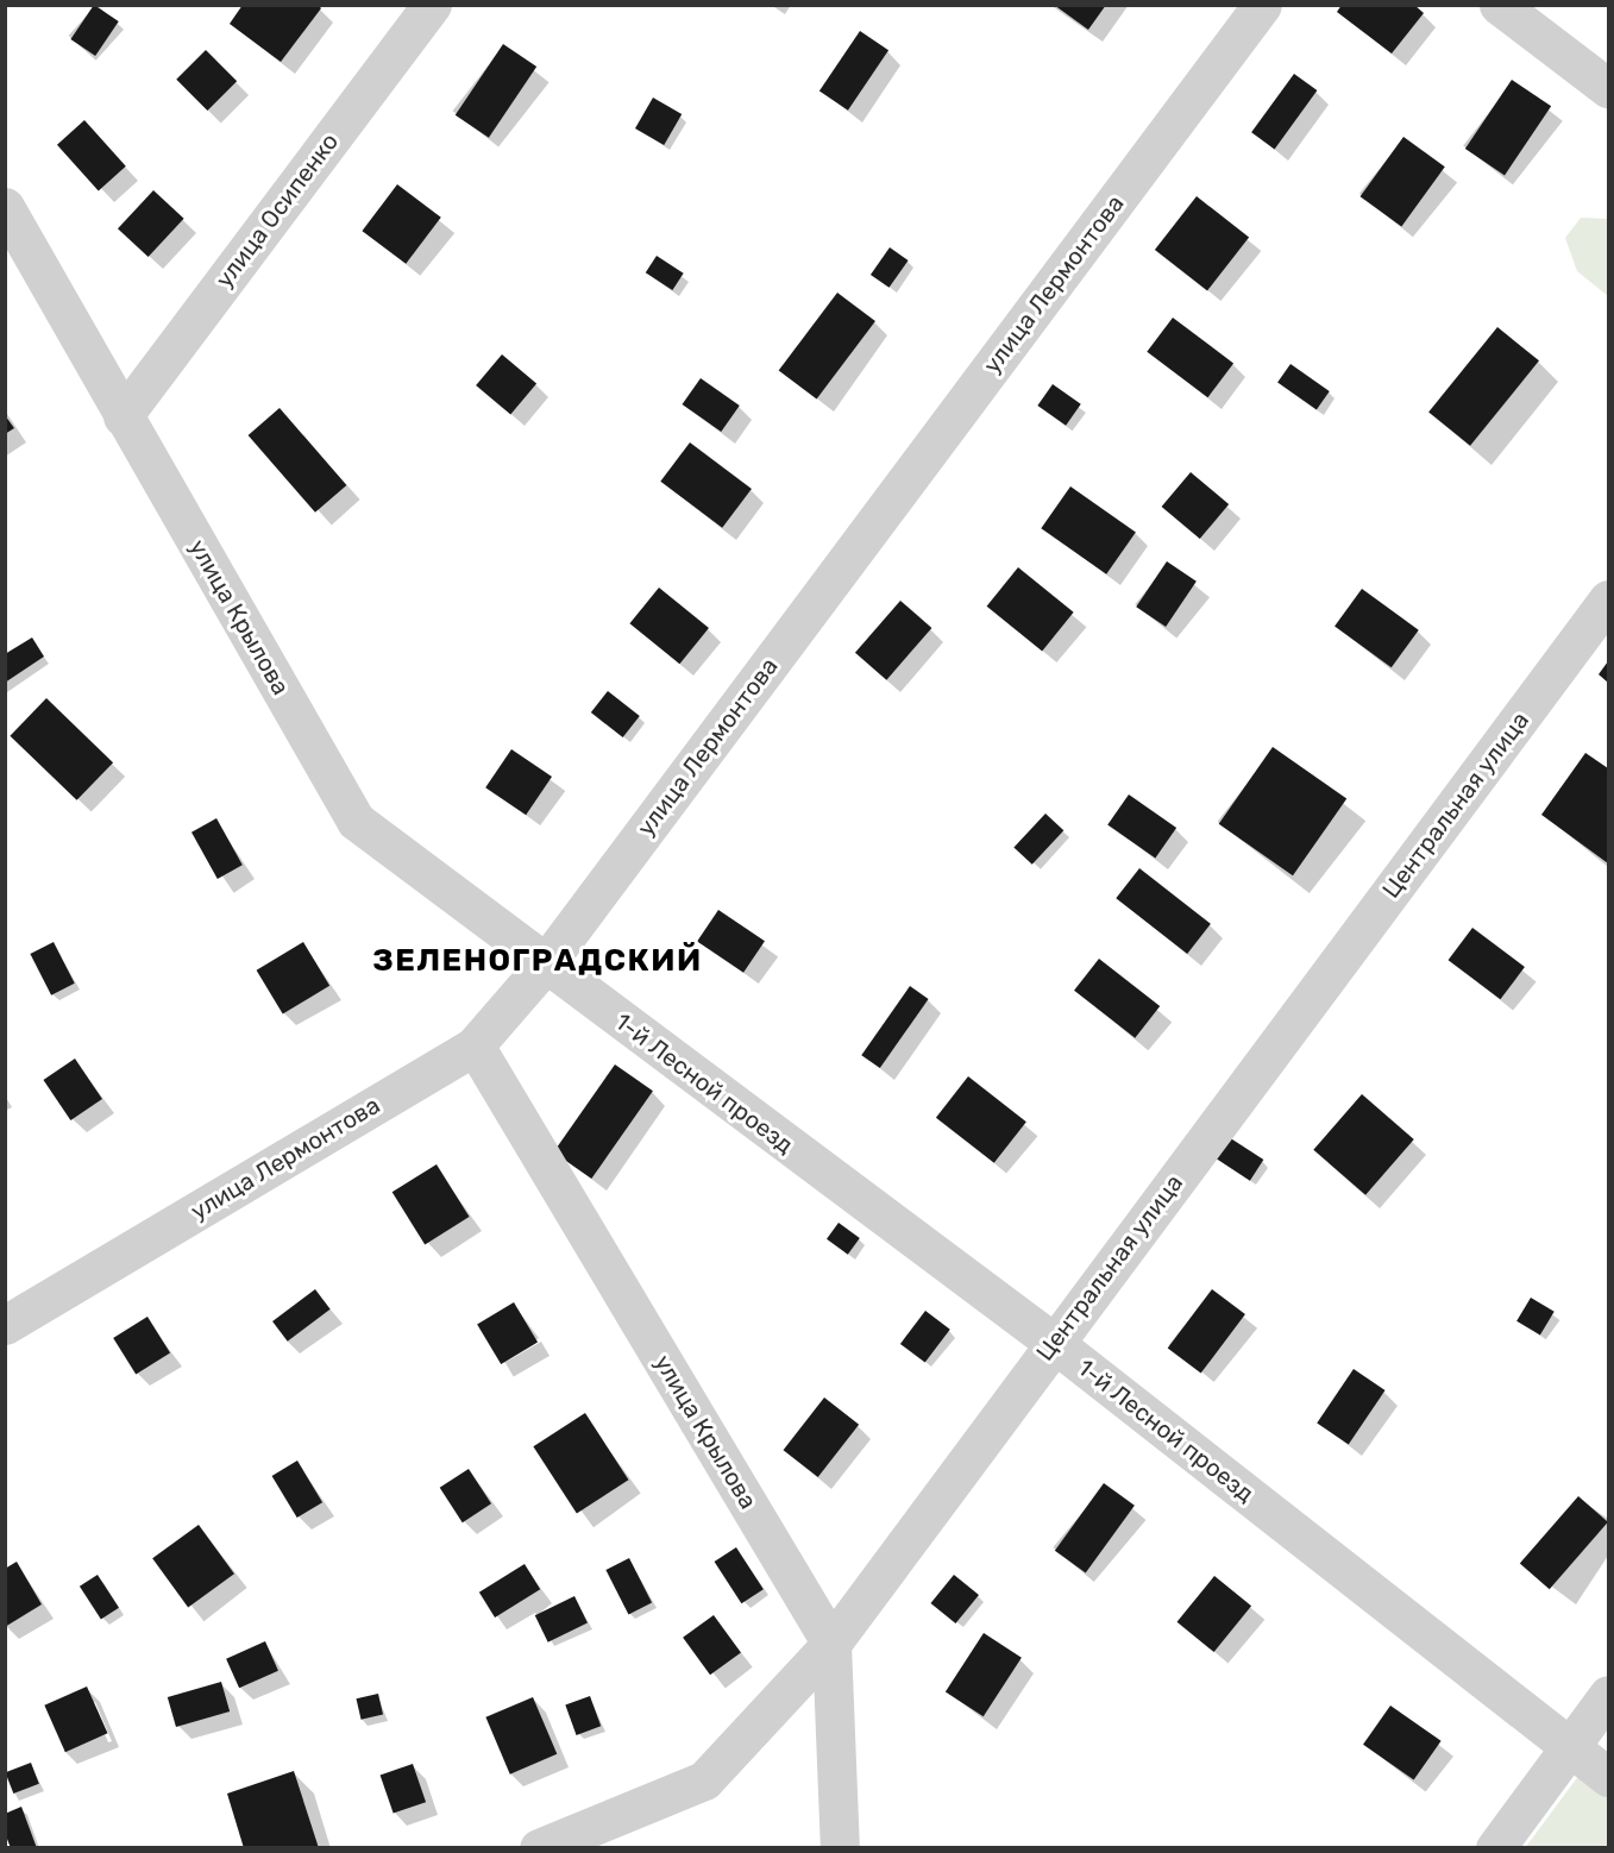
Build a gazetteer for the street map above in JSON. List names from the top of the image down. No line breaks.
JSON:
{"streets":{"street":["улица Осипенко","улица Лермонтова","улица Крылова","Центральная улица","1-й Лесной проезд"]},"crossings":[["улица Осипенко","улица Крылова"],["улица Лермонтова","улица Крылова"],["улица Лермонтова","1-й Лесной проезд"],["улица Крылова","Центральная улица"],["улица Крылова","1-й Лесной проезд"],["Центральная улица","1-й Лесной проезд"]],"districts":["ЗЕЛЕНОГРАДСКИЙ"]}
